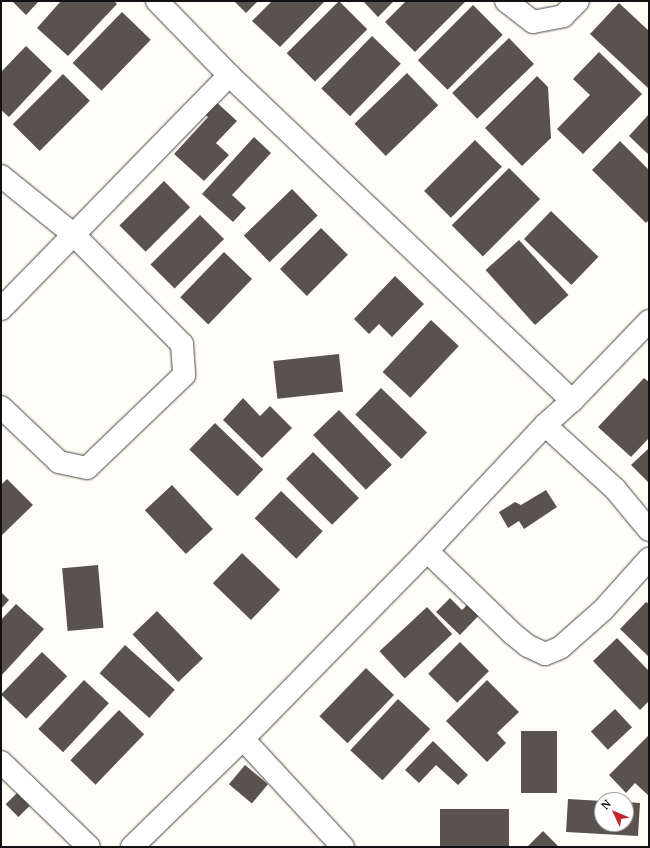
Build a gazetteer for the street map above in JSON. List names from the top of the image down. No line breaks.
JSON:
{"north":"top left"}
